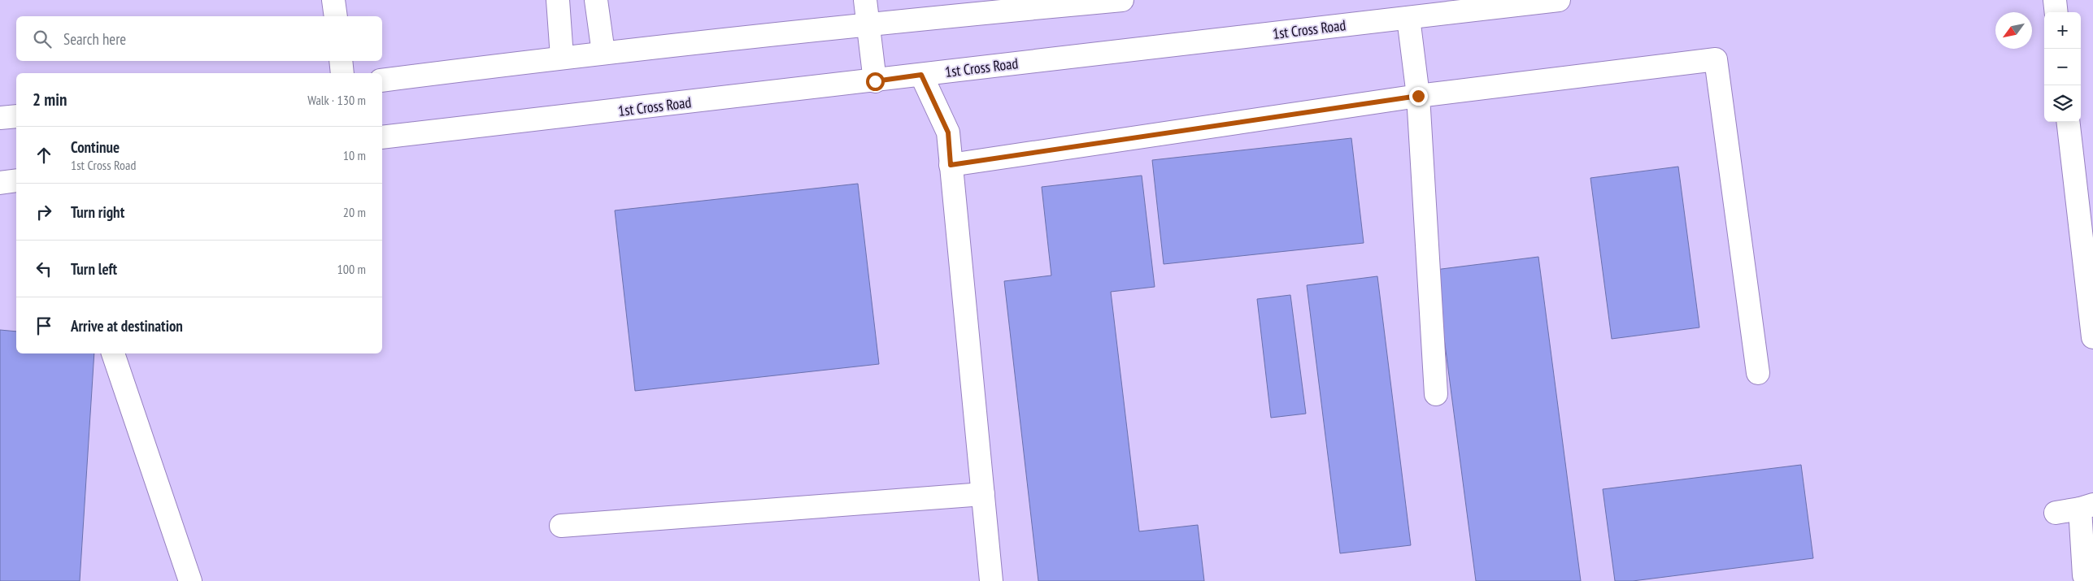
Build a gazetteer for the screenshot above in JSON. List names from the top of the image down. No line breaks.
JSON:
{"streets":{"main road":["1st Cross Road"]},"north":"bottom left","page":{"map_buttons":["+","−"],"search":"Search here","heading":["2 min","Walk · 130 m"],"list":[["Continue","1st Cross Road","10 m"],["Turn right","20 m"],["Turn left","100 m"],"Arrive at destination"]}}
